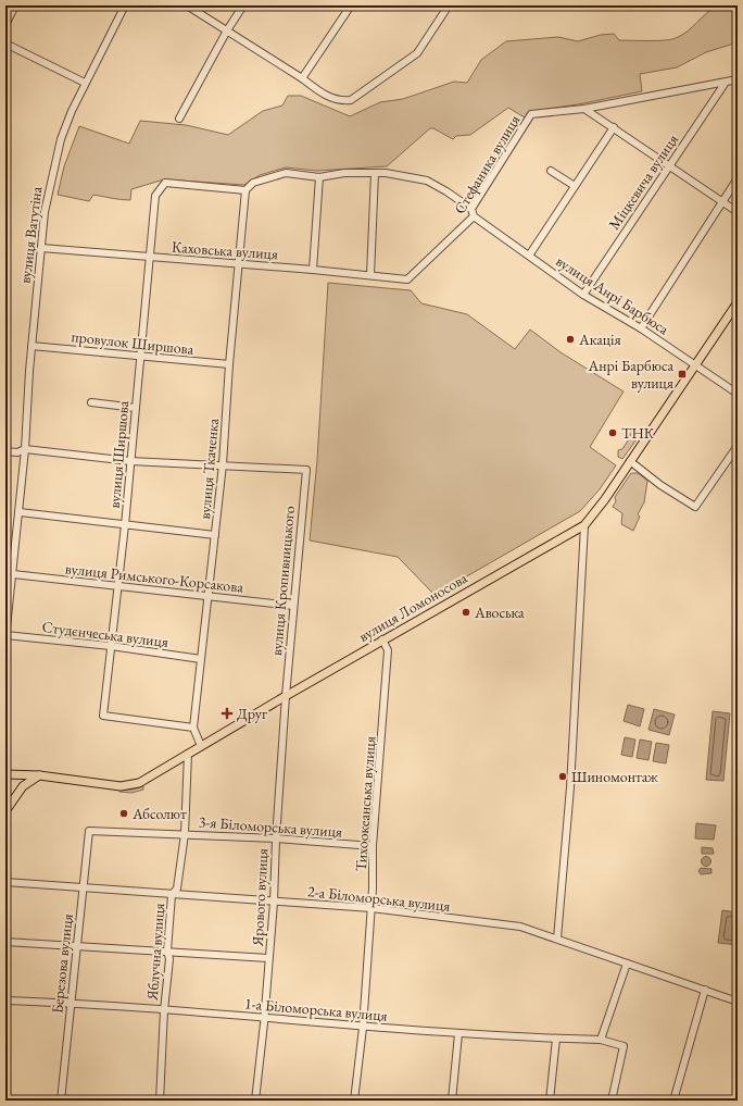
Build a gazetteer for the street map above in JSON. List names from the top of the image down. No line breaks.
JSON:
{"streets":{"main road":["вулиця Ломоносова"],"street":["Стефаника вулиця","Міцкевича вулиця","вулиця Ватутіна","Каховська вулиця","вулиця Анрі Барбюса","провулок Ширшова","вулиця Ширшова","вулиця Ткаченка","вулиця Римського-Корсакова","вулиця Кропивницького","Студєнчеська вулиця","Тихоокеанська вулиця","3-я Біломорська вулиця","Ярового вулиця","2-а Біломорська вулиця","Яблучна вулиця","Березова вулиця","1-а Біломорська вулиця"]},"crossings":[["Стефаника вулиця","Каховська вулиця"],["Стефаника вулиця","вулиця Анрі Барбюса"],["Міцкевича вулиця","вулиця Анрі Барбюса"],["вулиця Ватутіна","Каховська вулиця"],["вулиця Ватутіна","провулок Ширшова"],["вулиця Ватутіна","вулиця Римського-Корсакова"],["вулиця Ватутіна","Студєнчеська вулиця"],["Каховська вулиця","вулиця Ширшова"],["Каховська вулиця","вулиця Ткаченка"],["вулиця Анрі Барбюса","вулиця Ломоносова"],["провулок Ширшова","вулиця Ширшова"],["провулок Ширшова","вулиця Ткаченка"],["вулиця Ширшова","вулиця Ткаченка"],["вулиця Ширшова","вулиця Римського-Корсакова"],["вулиця Ширшова","Студєнчеська вулиця"],["вулиця Ткаченка","вулиця Римського-Корсакова"],["вулиця Ткаченка","вулиця Кропивницького"],["вулиця Ткаченка","Студєнчеська вулиця"],["вулиця Римського-Корсакова","вулиця Кропивницького"],["вулиця Кропивницького","вулиця Ломоносова"],["вулиця Кропивницького","Ярового вулиця"],["вулиця Ломоносова","Тихоокеанська вулиця"],["вулиця Ломоносова","Ярового вулиця"],["вулиця Ломоносова","Яблучна вулиця"],["Тихоокеанська вулиця","3-я Біломорська вулиця"],["Тихоокеанська вулиця","2-а Біломорська вулиця"],["Тихоокеанська вулиця","1-а Біломорська вулиця"],["3-я Біломорська вулиця","Ярового вулиця"],["3-я Біломорська вулиця","Яблучна вулиця"],["3-я Біломорська вулиця","Березова вулиця"],["Ярового вулиця","2-а Біломорська вулиця"],["Ярового вулиця","1-а Біломорська вулиця"],["2-а Біломорська вулиця","Яблучна вулиця"],["2-а Біломорська вулиця","Березова вулиця"],["Яблучна вулиця","1-а Біломорська вулиця"],["Березова вулиця","1-а Біломорська вулиця"]],"places":{"other":["Акація","ТНК","Авоська","Шиномонтаж","Абсолют"],"transit":["Анрі Барбюса вулиця"],"health":["Друг"]}}
